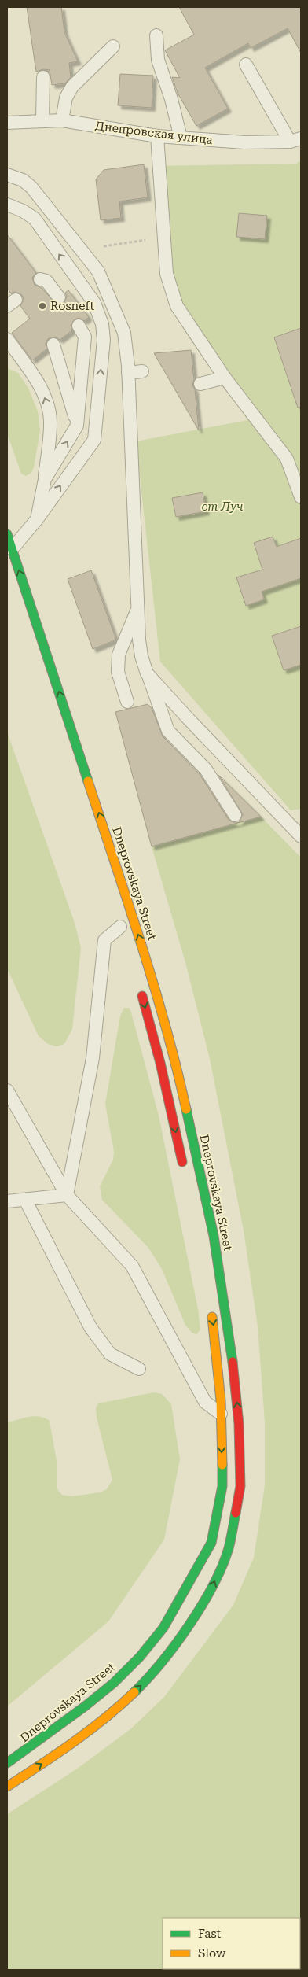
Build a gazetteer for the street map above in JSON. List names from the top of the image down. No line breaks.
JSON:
{"streets":{"main road":["Dneprovskaya Street"],"lane":["Днепровская улица"]},"parks":["ст Луч"],"places":["Rosneft"],"legend":["Fast","Slow"]}
